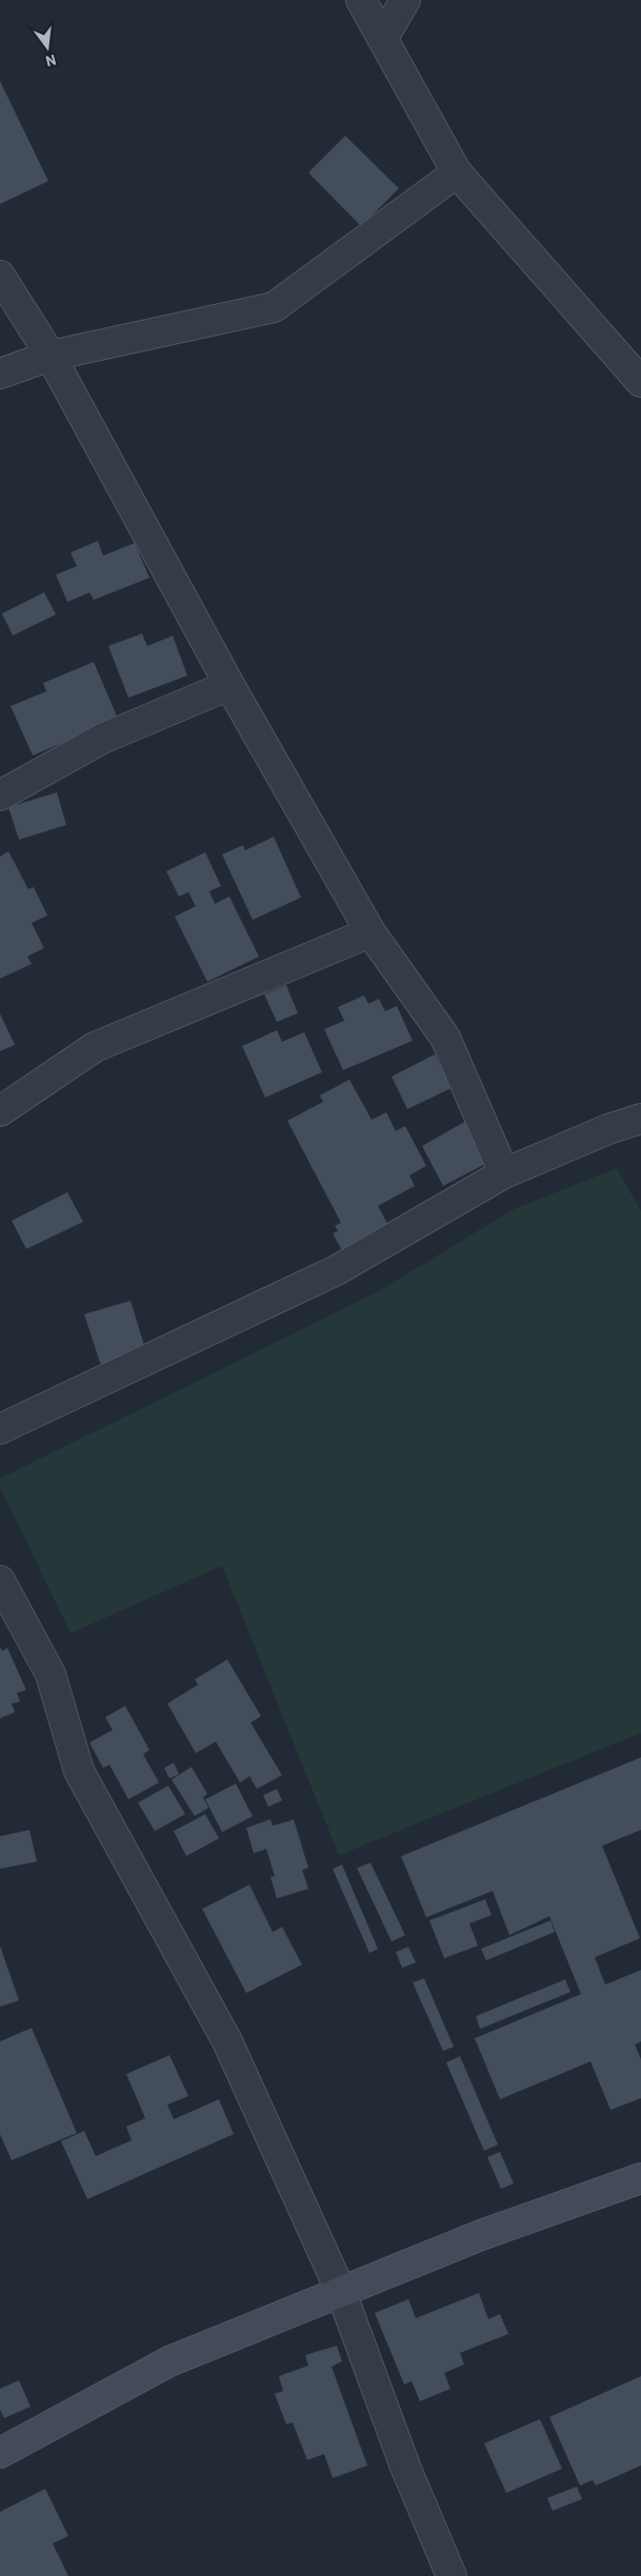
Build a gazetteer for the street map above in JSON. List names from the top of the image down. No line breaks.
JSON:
{"north":"bottom"}
